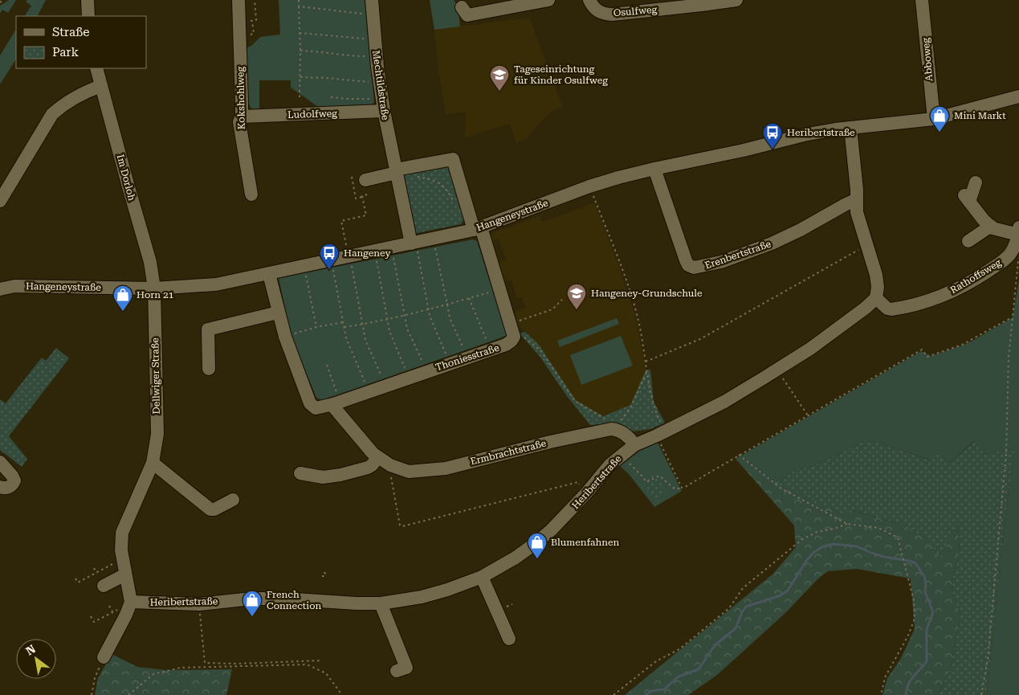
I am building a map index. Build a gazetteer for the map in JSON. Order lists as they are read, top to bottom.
{
  "streets": {
    "street": [
      "Osulfweg",
      "Abboweg",
      "Mechtildstraße",
      "Kokshohlweg",
      "Ludolfweg",
      "Im Dorloh",
      "Hangeneystraße",
      "Erenbertstraße",
      "Rathoffsweg",
      "Thoniesstraße",
      "Dellwiger Straße",
      "Ermbrachtstraße",
      "Heribertstraße"
    ]
  },
  "crossings": [
    ["Abboweg", "Hangeneystraße"],
    ["Mechtildstraße", "Ludolfweg"],
    ["Mechtildstraße", "Hangeneystraße"],
    ["Kokshohlweg", "Ludolfweg"],
    ["Im Dorloh", "Hangeneystraße"],
    ["Im Dorloh", "Dellwiger Straße"],
    ["Hangeneystraße", "Erenbertstraße"],
    ["Hangeneystraße", "Dellwiger Straße"],
    ["Rathoffsweg", "Heribertstraße"],
    ["Thoniesstraße", "Ermbrachtstraße"],
    ["Dellwiger Straße", "Heribertstraße"]
  ],
  "places": {
    "school or university": ["Tageseinrichtung für Kinder Osulfweg", "Hangeney-Grundschule"],
    "shop": [
      "Mini Markt",
      "Horn 21",
      "Blumenfahnen",
      "French Connection"
    ],
    "bus stop": ["Heribertstraße", "Hangeney"]
  },
  "legend": ["Straße", "Park"],
  "north": "top left"
}
